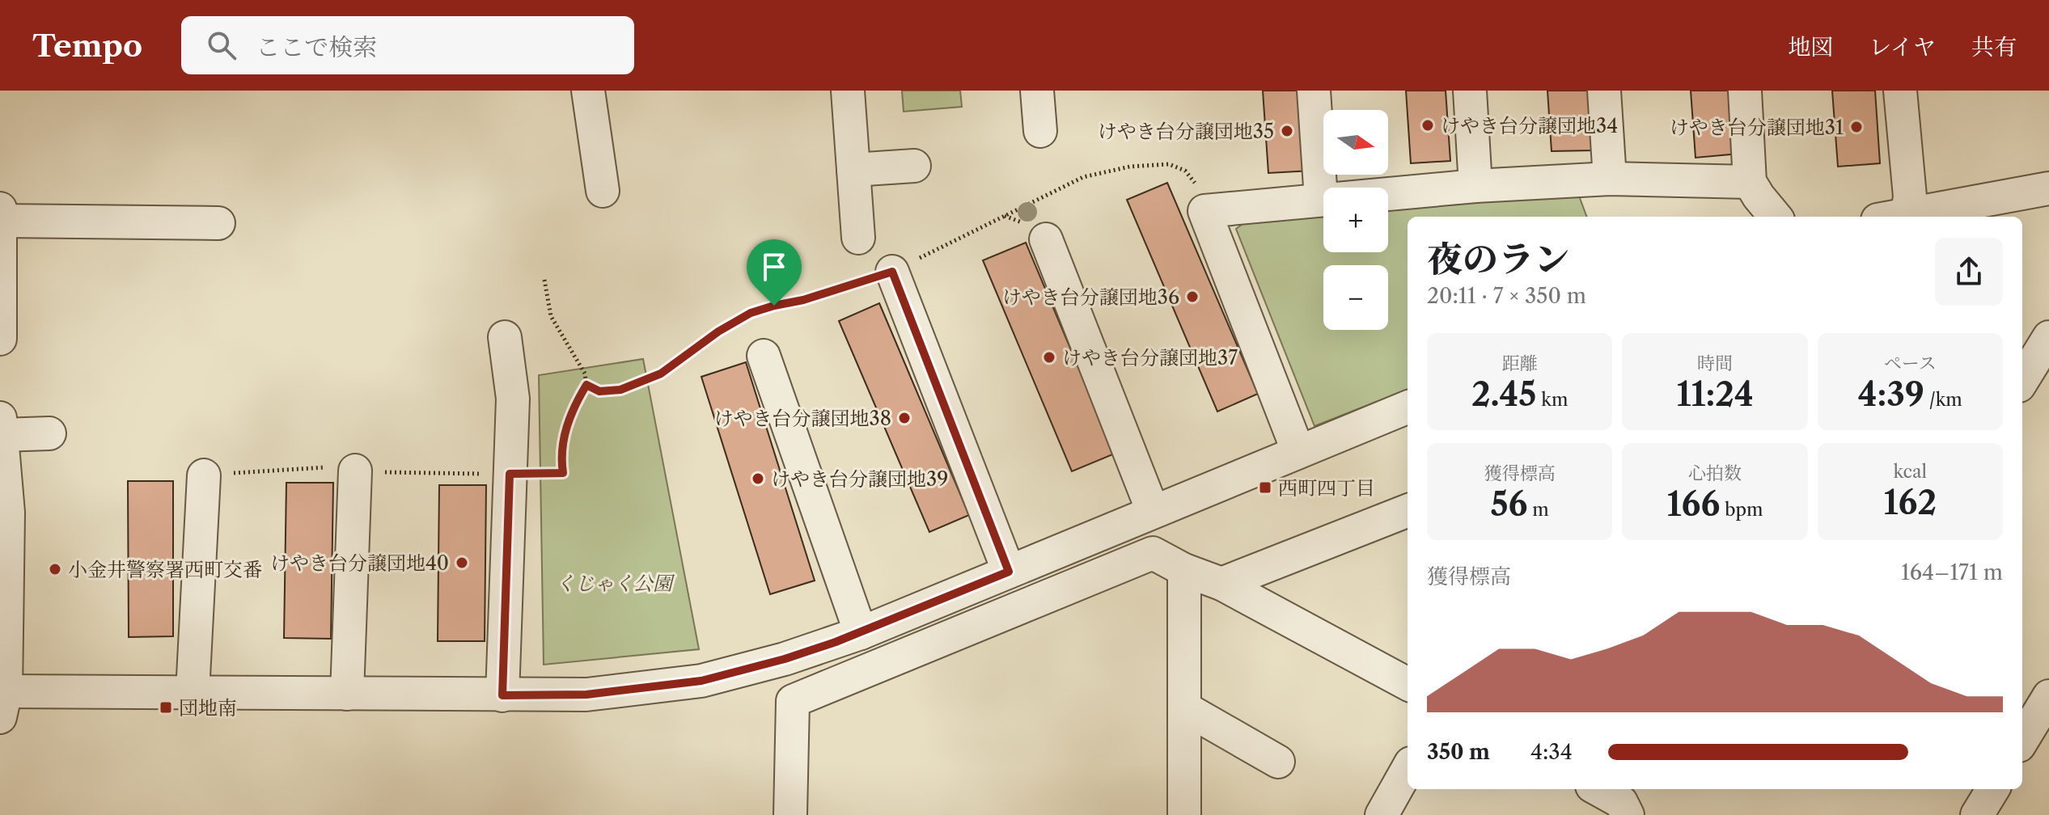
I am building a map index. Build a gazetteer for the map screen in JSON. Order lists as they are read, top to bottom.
{
  "parks": ["くじゃく公園"],
  "places": {
    "other": [
      "けやき台分譲団地34",
      "けやき台分譲団地31",
      "けやき台分譲団地35",
      "けやき台分譲団地36",
      "けやき台分譲団地37",
      "けやき台分譲団地38",
      "けやき台分譲団地39",
      "けやき台分譲団地40",
      "小金井警察署西町交番"
    ],
    "transit": ["西町四丁目", "団地南"]
  },
  "north": "right",
  "page": {
    "header": "Tempo",
    "search": "ここで検索",
    "nav": ["地図", "レイヤ", "共有"],
    "map_buttons": ["+", "−"],
    "heading": ["夜のラン", "20:11 · 7 × 350 m"],
    "stats": [
      ["距離", "2.45 km"],
      ["時間", "11:24"],
      ["ペース", "4:39 /km"],
      ["獲得標高", "56 m"],
      ["心拍数", "166 bpm"],
      ["kcal", "162"]
    ],
    "chart": ["獲得標高", "164–171 m"],
    "list": [
      {
        "name": "350 m",
        "note": "4:34"
      }
    ]
  }
}
